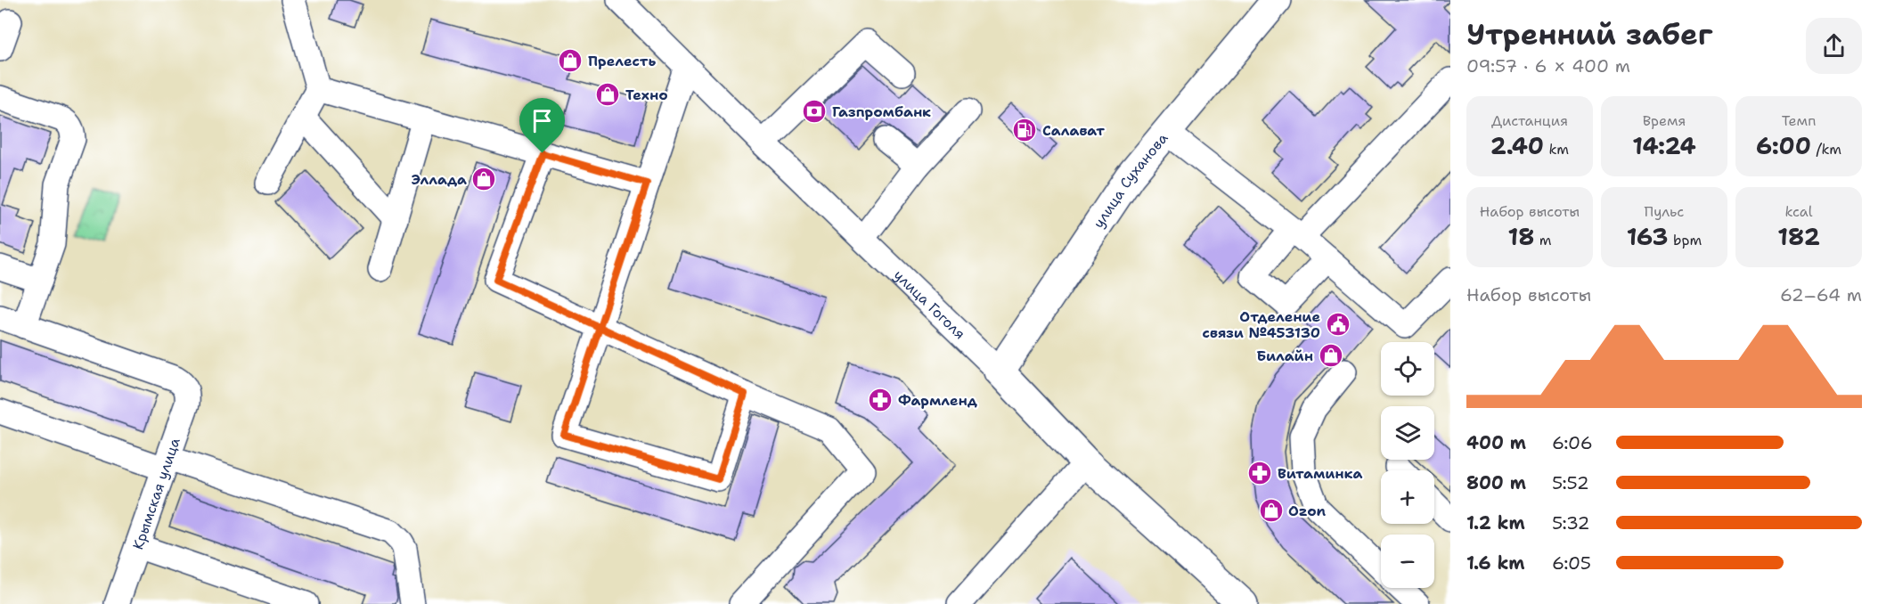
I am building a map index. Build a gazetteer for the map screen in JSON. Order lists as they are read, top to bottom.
{
  "streets": {
    "main road": ["улица Суханова", "улица Гоголя"],
    "street": ["Крымская улица"]
  },
  "crossings": [
    ["улица Суханова", "улица Гоголя"]
  ],
  "places": {
    "shop": [
      "Прелесть",
      "Техно",
      "Эллада",
      "Билайн",
      "Ozon"
    ],
    "bank": ["Газпромбанк"],
    "fuel station": ["Салават"],
    "public building": ["Отделение связи №453130"],
    "pharmacy": ["Фармленд", "Витаминка"]
  },
  "page": {
    "heading": ["Утренний забег", "09:57 · 6 × 400 m"],
    "stats": [
      ["Дистанция", "2.40 km"],
      ["Время", "14:24"],
      ["Темп", "6:00 /km"],
      ["Набор высоты", "18 m"],
      ["Пульс", "163 bpm"],
      ["kcal", "182"]
    ],
    "chart": ["Набор высоты", "62–64 m"],
    "map_buttons": ["+", "−"],
    "list": [
      {
        "name": "400 m",
        "note": "6:06"
      },
      {
        "name": "800 m",
        "note": "5:52"
      },
      {
        "name": "1.2 km",
        "note": "5:32"
      },
      {
        "name": "1.6 km",
        "note": "6:05"
      }
    ]
  }
}
